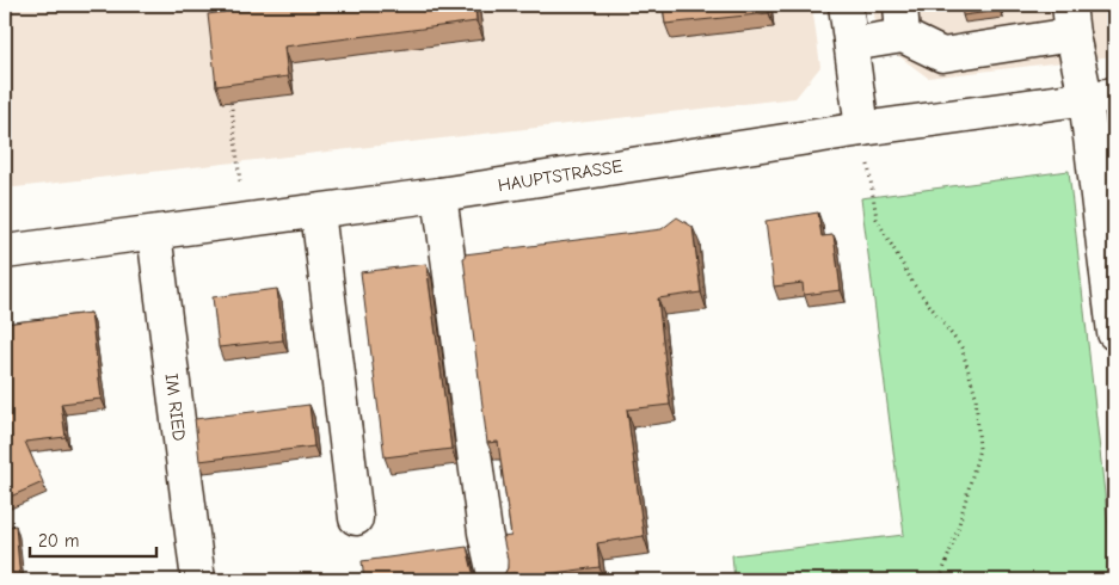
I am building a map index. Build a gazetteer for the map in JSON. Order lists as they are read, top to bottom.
{
  "streets": {
    "street": ["HAUPTSTRASSE", "IM RIED"]
  },
  "crossings": [
    ["HAUPTSTRASSE", "IM RIED"]
  ],
  "scale_bar": "20 m"
}
